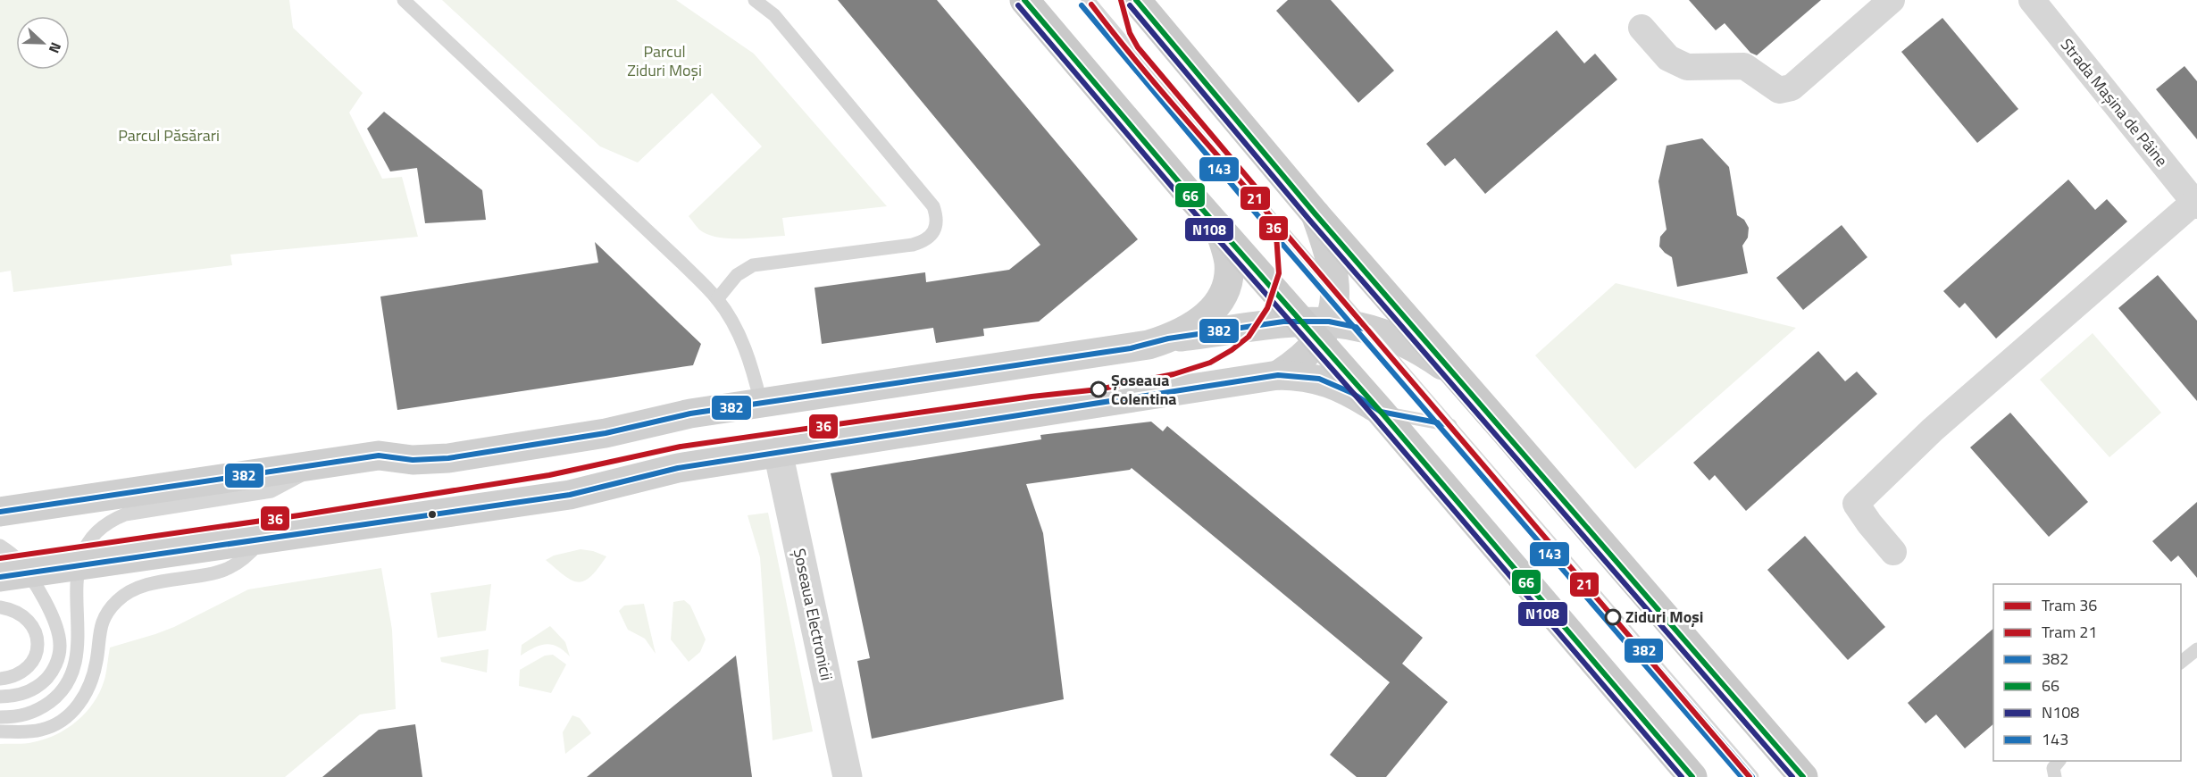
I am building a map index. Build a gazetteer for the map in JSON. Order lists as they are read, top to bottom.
{
  "streets": {
    "street": ["Strada Mașina de Pâine", "Șoseaua Electronicii"]
  },
  "parks": ["Parcul Ziduri Moși", "Parcul Păsărari"],
  "places": ["Șoseaua Colentina", "Ziduri Moși"],
  "lines": [
    "tram line 36",
    "transit line 66",
    "tram line 21",
    "transit line N108",
    "transit line 143",
    "transit line 382"
  ],
  "legend": [
    "Tram 36",
    "Tram 21",
    "382",
    "66",
    "N108",
    "143"
  ],
  "north": "right"
}
